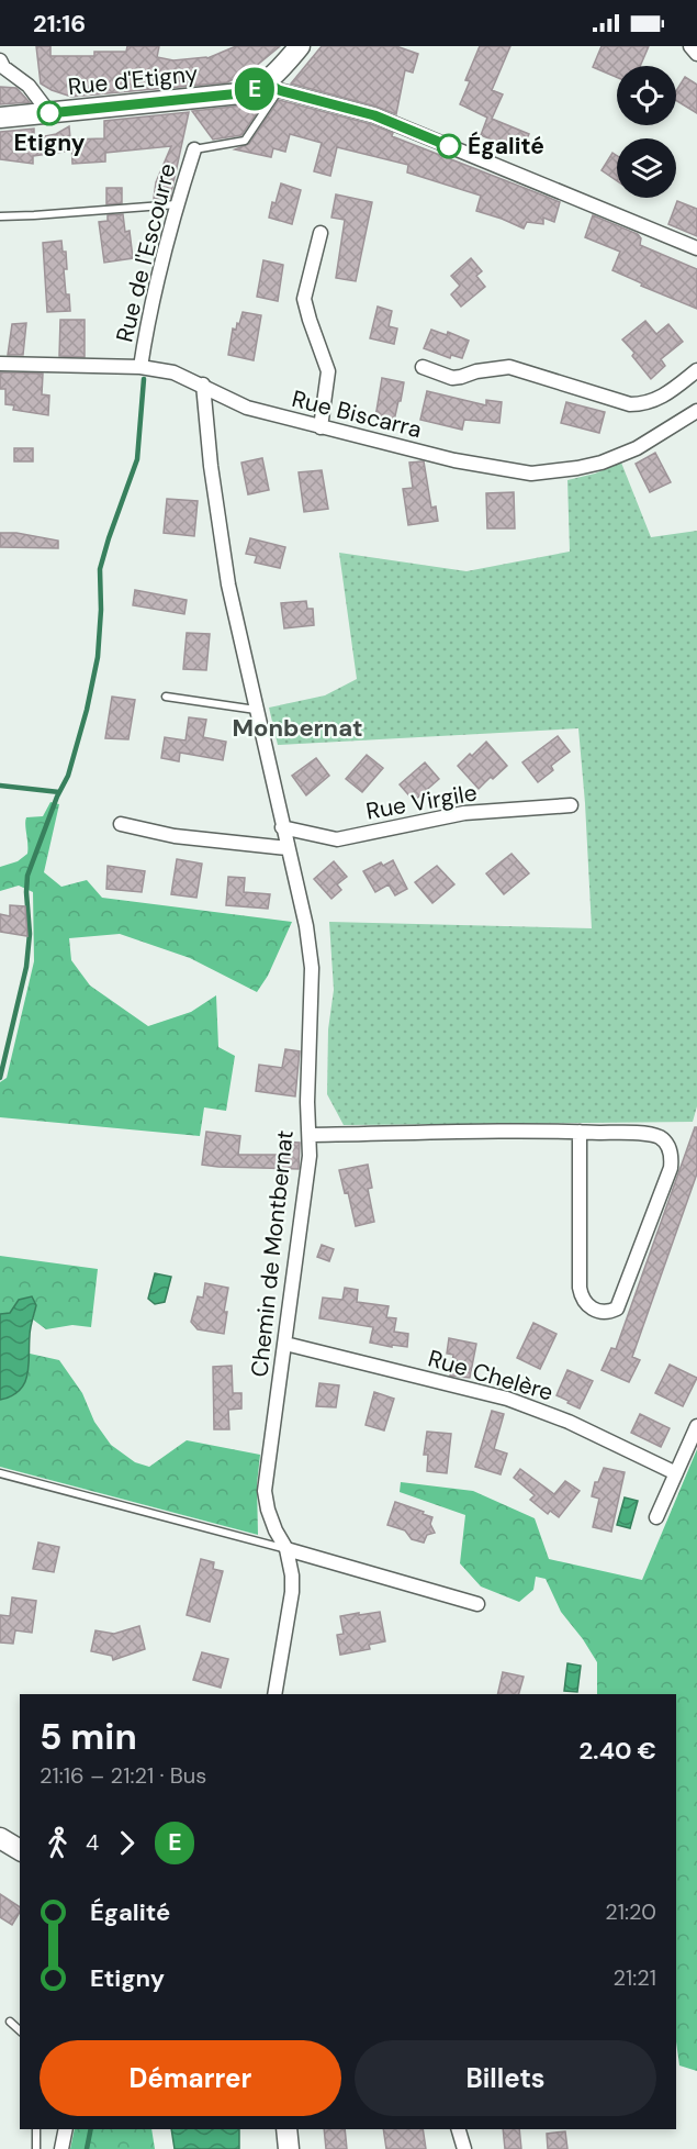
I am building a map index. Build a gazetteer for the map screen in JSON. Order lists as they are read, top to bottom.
{
  "streets": {
    "main road": ["Rue d'Etigny"],
    "street": [
      "Rue de l'Escourre",
      "Rue Biscarra",
      "Rue Virgile",
      "Chemin de Montbernat",
      "Rue Chelère"
    ]
  },
  "crossings": [
    ["Rue de l'Escourre", "Rue Biscarra"],
    ["Rue Biscarra", "Chemin de Montbernat"],
    ["Rue Virgile", "Chemin de Montbernat"],
    ["Chemin de Montbernat", "Rue Chelère"]
  ],
  "districts": ["Monbernat"],
  "places": ["Etigny", "Égalité"],
  "lines": ["bus line E"],
  "page": {
    "status": "21:16",
    "on_map": "E",
    "heading": ["5 min", "21:16 – 21:21 · Bus", "2.40 €"],
    "legs": ["4", "E"],
    "list": [
      {
        "name": "Égalité",
        "value": "21:20"
      },
      {
        "name": "Etigny",
        "value": "21:21"
      }
    ],
    "buttons": ["Démarrer", "Billets"]
  }
}
